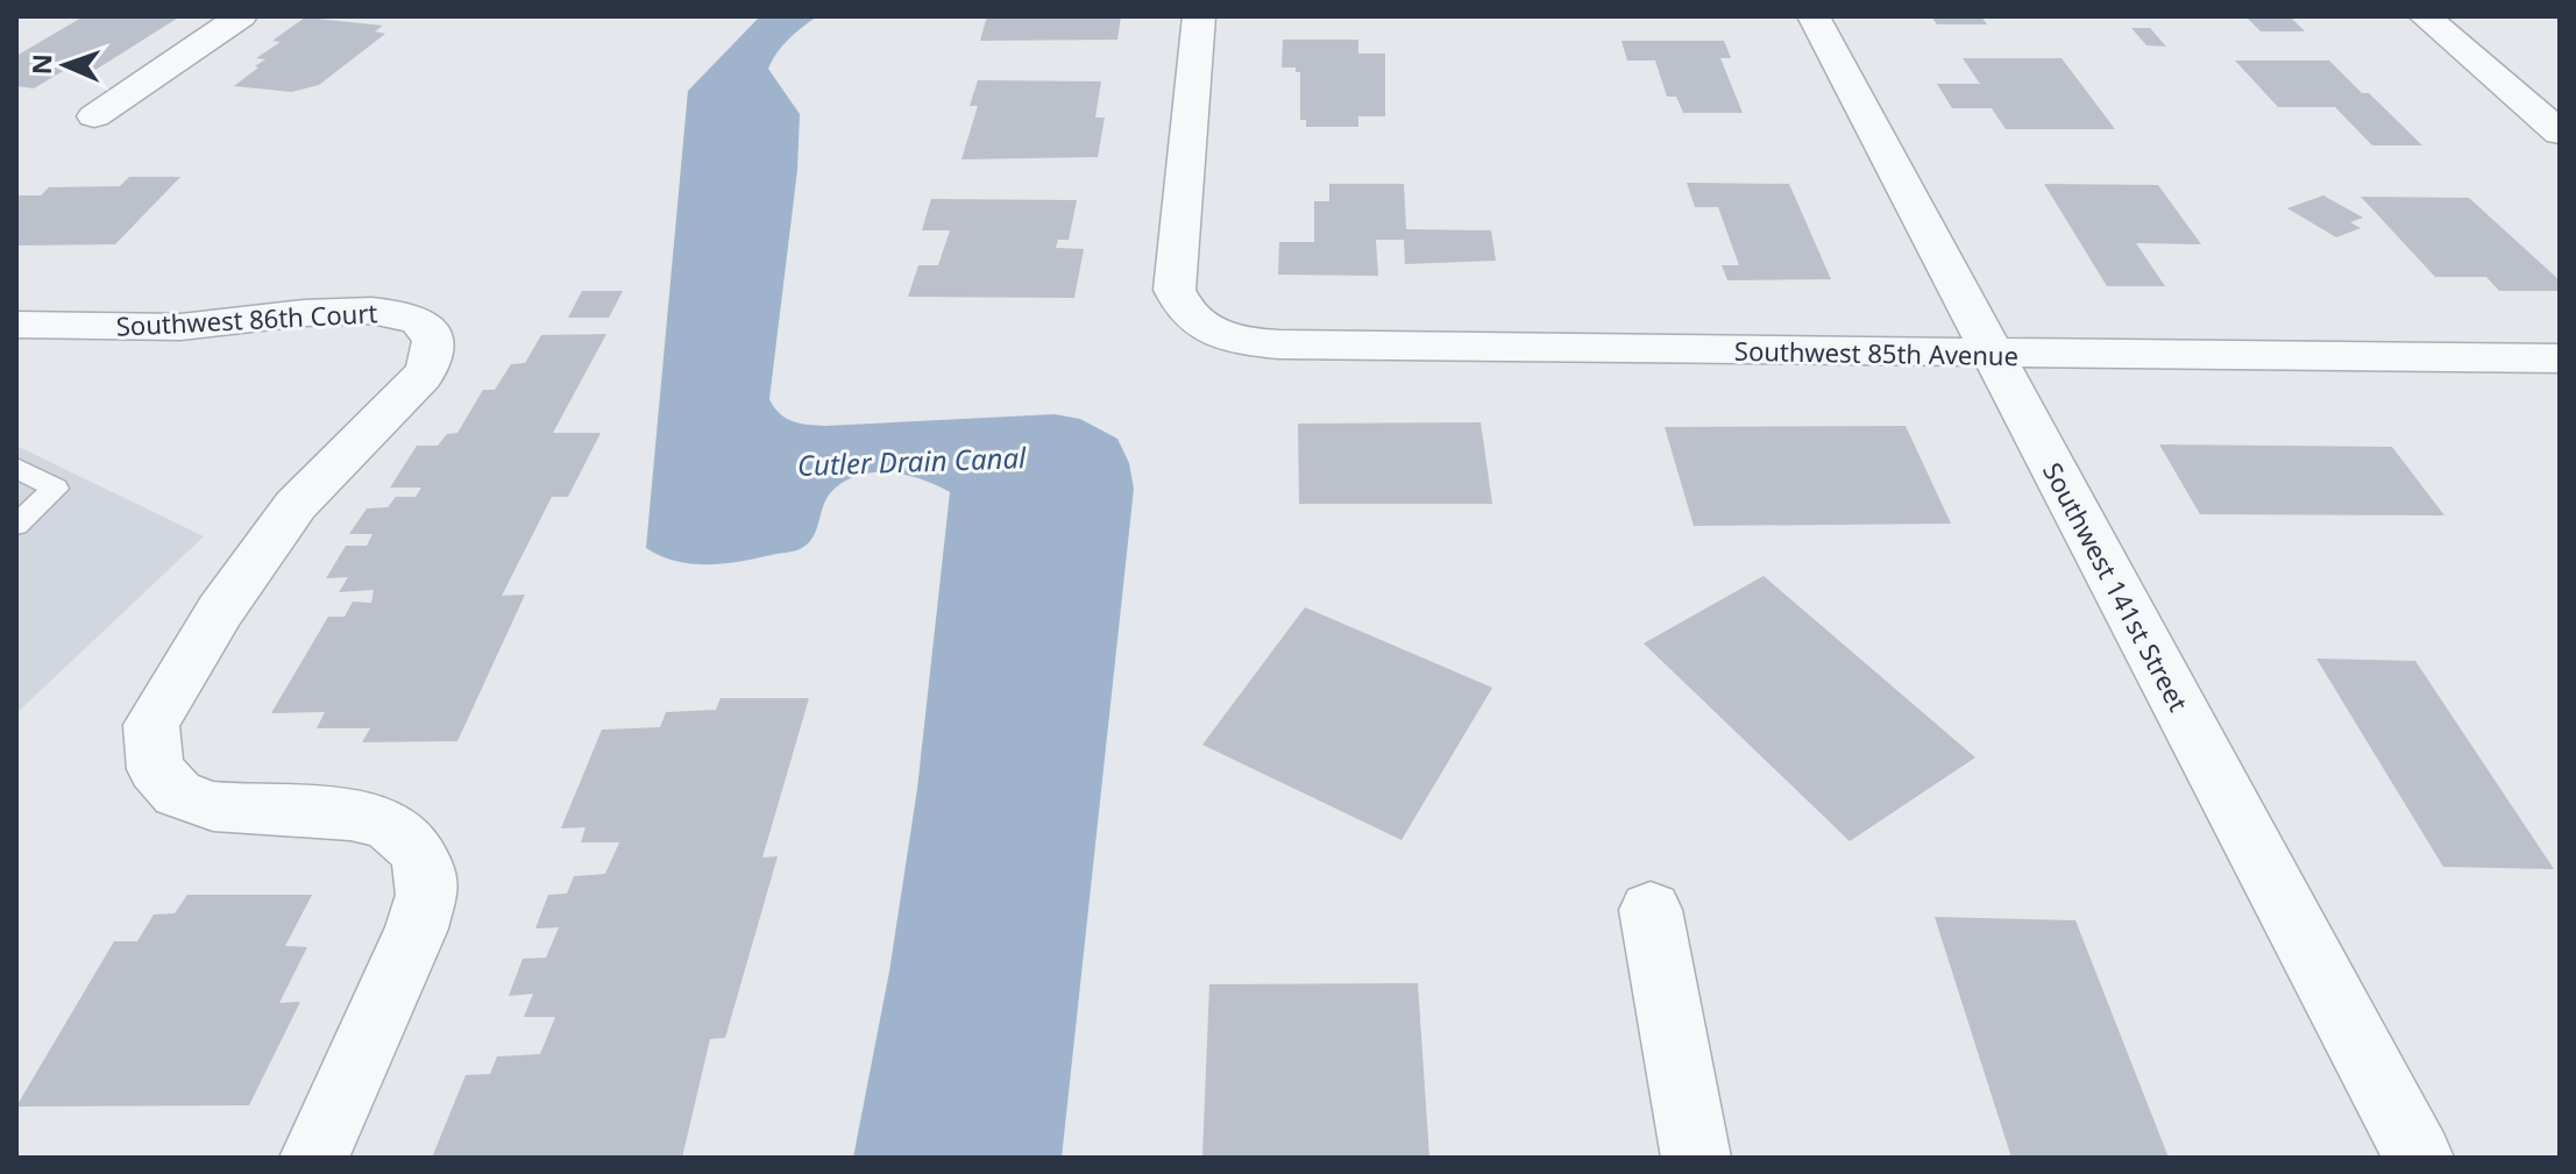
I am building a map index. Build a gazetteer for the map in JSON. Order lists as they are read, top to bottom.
{
  "streets": {
    "street": ["Southwest 86th Court", "Southwest 85th Avenue", "Southwest 141st Street"]
  },
  "crossings": [
    ["Southwest 85th Avenue", "Southwest 141st Street"]
  ],
  "water": ["Cutler Drain Canal"],
  "north": "left"
}
